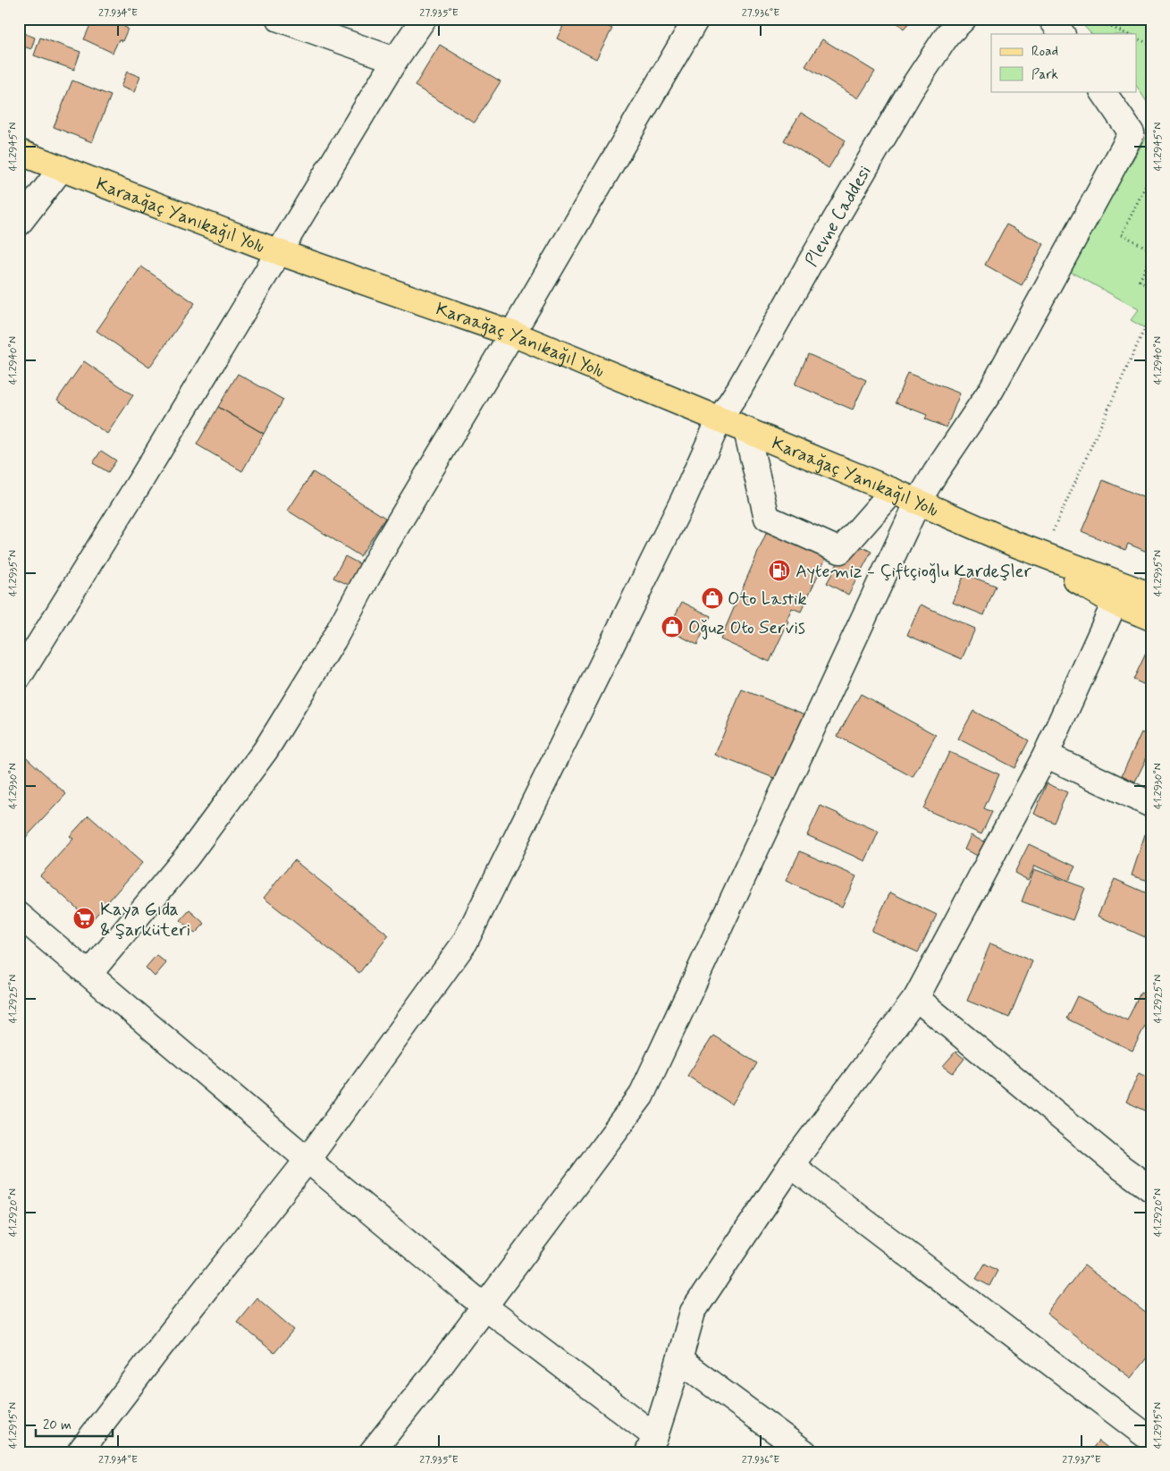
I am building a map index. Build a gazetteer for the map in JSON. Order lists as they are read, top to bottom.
{
  "streets": {
    "main road": ["Karaağaç Yanıkağıl Yolu"],
    "street": ["Plevne Caddesi"]
  },
  "crossings": [
    ["Karaağaç Yanıkağıl Yolu", "Plevne Caddesi"]
  ],
  "places": {
    "fuel station": ["Aytemiz - Çiftçioğlu Kardeşler"],
    "shop": ["Oto Lastik", "Oğuz Oto Servis"],
    "supermarket": ["Kaya Gıda & Şarküteri"]
  },
  "legend": ["Road", "Park"],
  "scale_bar": "20 m",
  "coordinates": [
    "27.934°E",
    "27.935°E",
    "27.936°E",
    "41.2945°N",
    "41.2940°N",
    "41.2935°N",
    "41.2930°N",
    "41.2925°N",
    "41.2920°N",
    "41.2915°N",
    "27.937°E"
  ]
}
